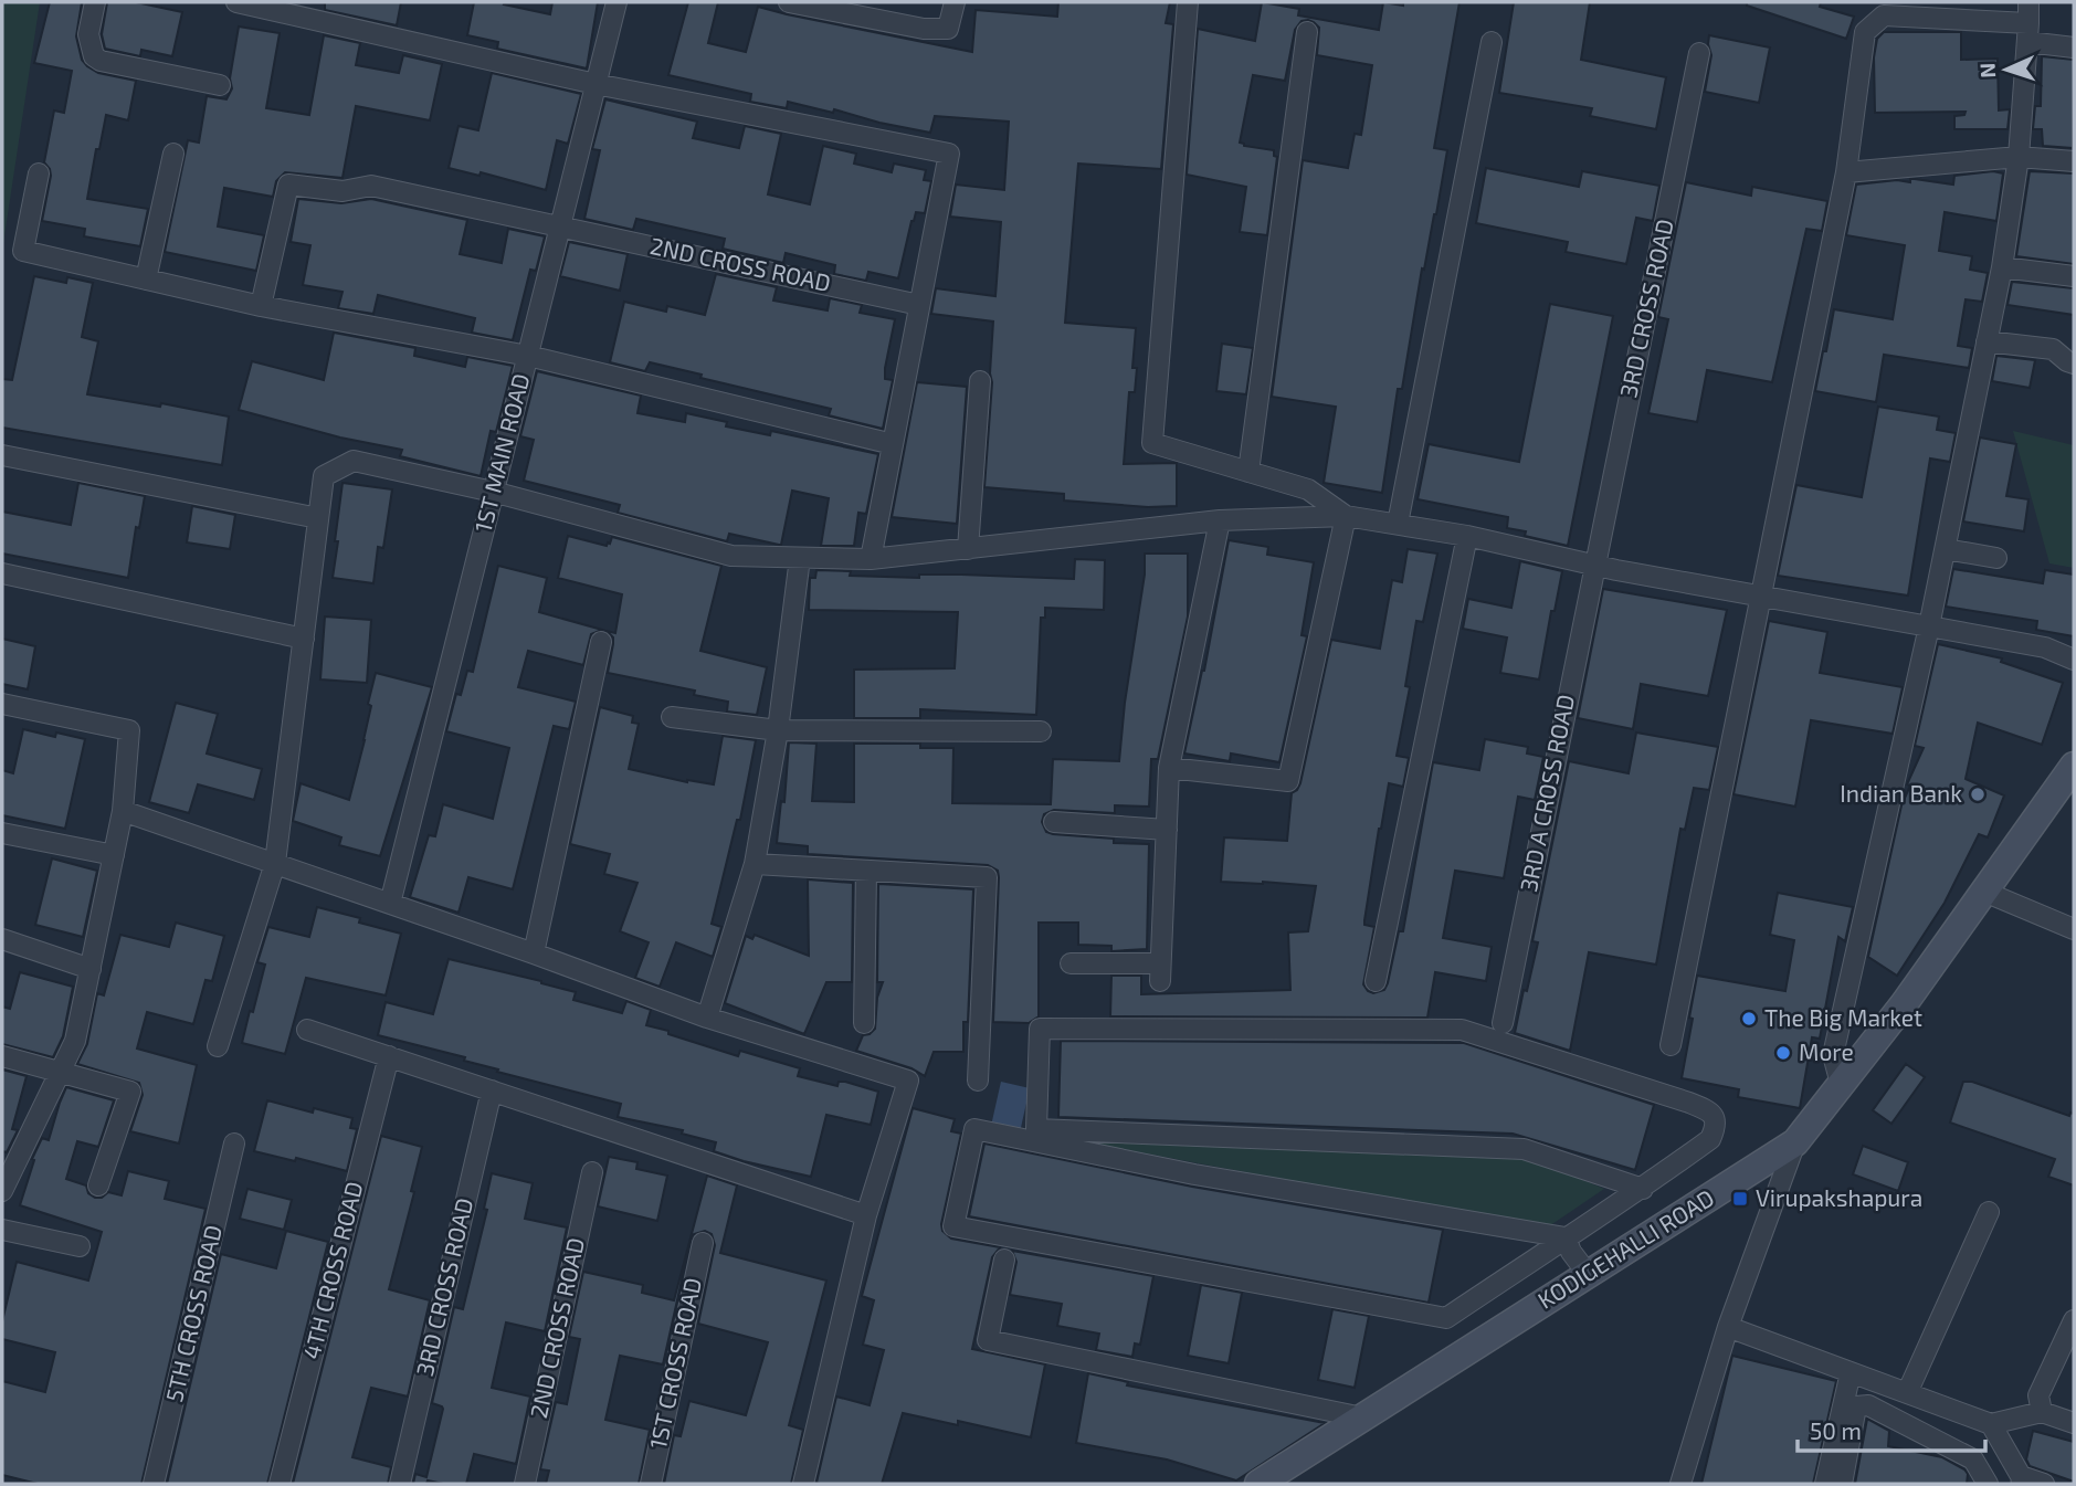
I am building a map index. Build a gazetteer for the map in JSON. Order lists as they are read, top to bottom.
{
  "streets": {
    "main road": ["KODIGEHALLI ROAD"],
    "street": [
      "2ND CROSS ROAD",
      "3RD CROSS ROAD",
      "1ST MAIN ROAD",
      "3RD A CROSS ROAD",
      "4TH CROSS ROAD",
      "5TH CROSS ROAD",
      "1ST CROSS ROAD"
    ]
  },
  "crossings": [
    ["2ND CROSS ROAD", "1ST MAIN ROAD"],
    ["3RD CROSS ROAD", "3RD A CROSS ROAD"]
  ],
  "places": {
    "other": ["Indian Bank", "The Big Market", "More"],
    "transit": ["Virupakshapura"]
  },
  "scale_bar": "50 m",
  "north": "left"
}
